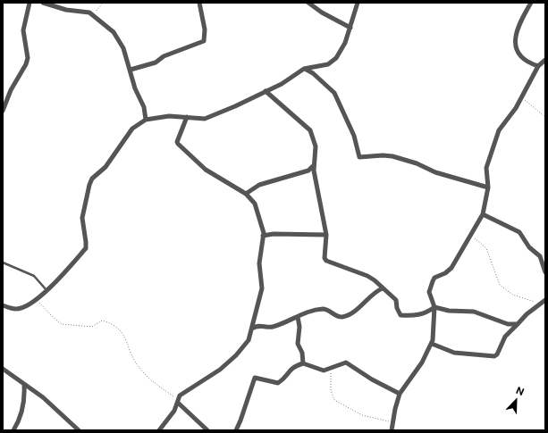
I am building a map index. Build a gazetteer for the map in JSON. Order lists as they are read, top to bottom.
{
  "north": "top right"
}
